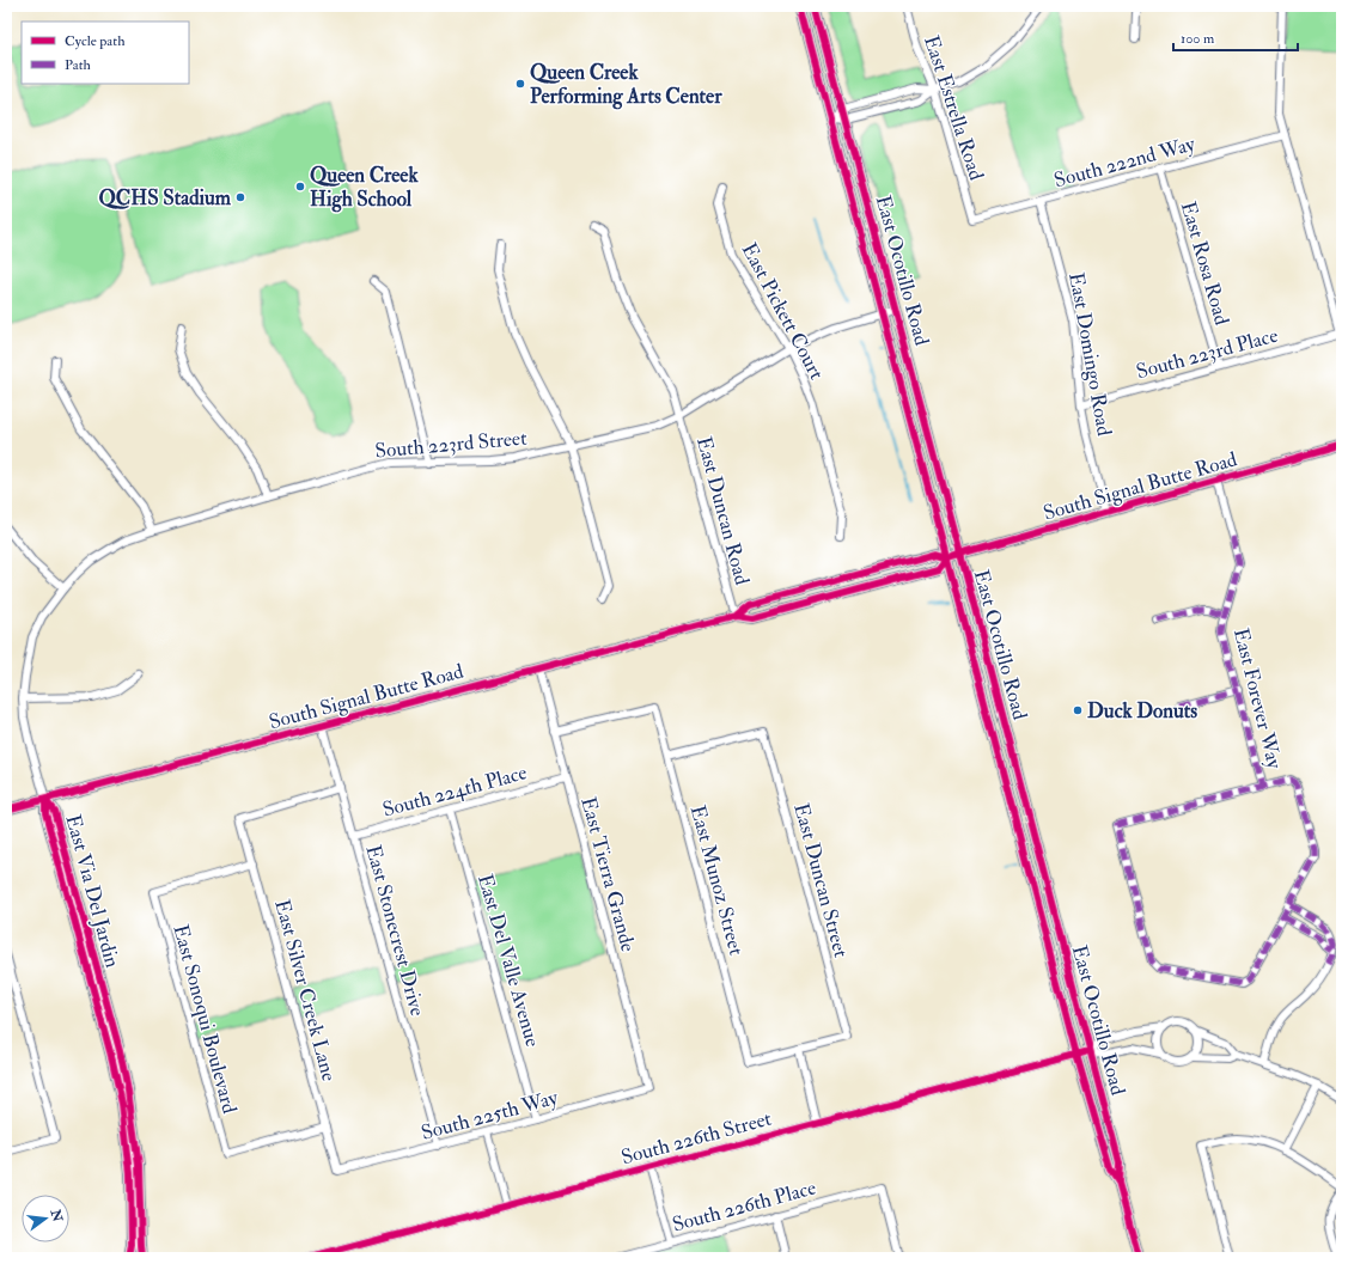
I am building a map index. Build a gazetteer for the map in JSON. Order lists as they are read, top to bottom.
{
  "streets": {
    "street": [
      "East Estrella Road",
      "South 222nd Way",
      "East Rosa Road",
      "East Ocotillo Road",
      "East Pickett Court",
      "South 223rd Place",
      "East Domingo Road",
      "South 223rd Street",
      "South Signal Butte Road",
      "East Duncan Road",
      "East Forever Way",
      "South 224th Place",
      "East Tierra Grande",
      "East Munoz Street",
      "East Duncan Street",
      "East Via Del Jardin",
      "East Stonecrest Drive",
      "East Del Valle Avenue",
      "East Silver Creek Lane",
      "East Sonoqui Boulevard",
      "South 225th Way",
      "South 226th Street",
      "South 226th Place"
    ]
  },
  "crossings": [
    ["East Estrella Road", "South 222nd Way"],
    ["South 222nd Way", "East Rosa Road"],
    ["South 222nd Way", "East Domingo Road"],
    ["East Rosa Road", "South 223rd Place"],
    ["East Ocotillo Road", "South 223rd Street"],
    ["East Ocotillo Road", "South Signal Butte Road"],
    ["East Ocotillo Road", "South 226th Street"],
    ["East Pickett Court", "South 223rd Street"],
    ["South 223rd Place", "East Domingo Road"],
    ["East Domingo Road", "South Signal Butte Road"],
    ["South 223rd Street", "East Duncan Road"],
    ["South 223rd Street", "East Via Del Jardin"],
    ["South Signal Butte Road", "East Duncan Road"],
    ["South Signal Butte Road", "East Forever Way"],
    ["South Signal Butte Road", "East Tierra Grande"],
    ["South Signal Butte Road", "East Via Del Jardin"],
    ["South Signal Butte Road", "East Stonecrest Drive"],
    ["South 224th Place", "East Tierra Grande"],
    ["South 224th Place", "East Stonecrest Drive"],
    ["South 224th Place", "East Del Valle Avenue"],
    ["East Tierra Grande", "East Munoz Street"],
    ["East Tierra Grande", "South 225th Way"],
    ["East Munoz Street", "East Duncan Street"],
    ["East Stonecrest Drive", "East Silver Creek Lane"],
    ["East Stonecrest Drive", "South 225th Way"],
    ["East Del Valle Avenue", "South 225th Way"],
    ["East Silver Creek Lane", "East Sonoqui Boulevard"],
    ["East Silver Creek Lane", "South 225th Way"]
  ],
  "places": [
    "Queen Creek Performing Arts Center",
    "Queen Creek High School",
    "QCHS Stadium",
    "Duck Donuts"
  ],
  "legend": ["Cycle path", "Path"],
  "scale_bar": "100 m",
  "north": "right"
}
